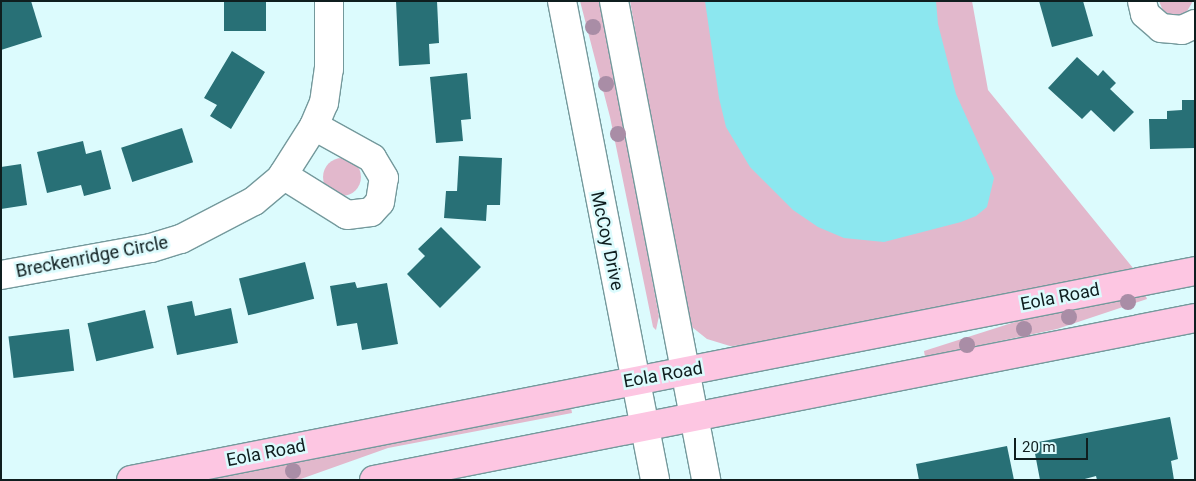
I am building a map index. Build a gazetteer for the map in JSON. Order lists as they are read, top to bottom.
{
  "streets": {
    "main road": ["Eola Road"],
    "street": ["McCoy Drive", "Breckenridge Circle"]
  },
  "crossings": [
    ["McCoy Drive", "Eola Road"]
  ],
  "scale_bar": "20 m"
}
